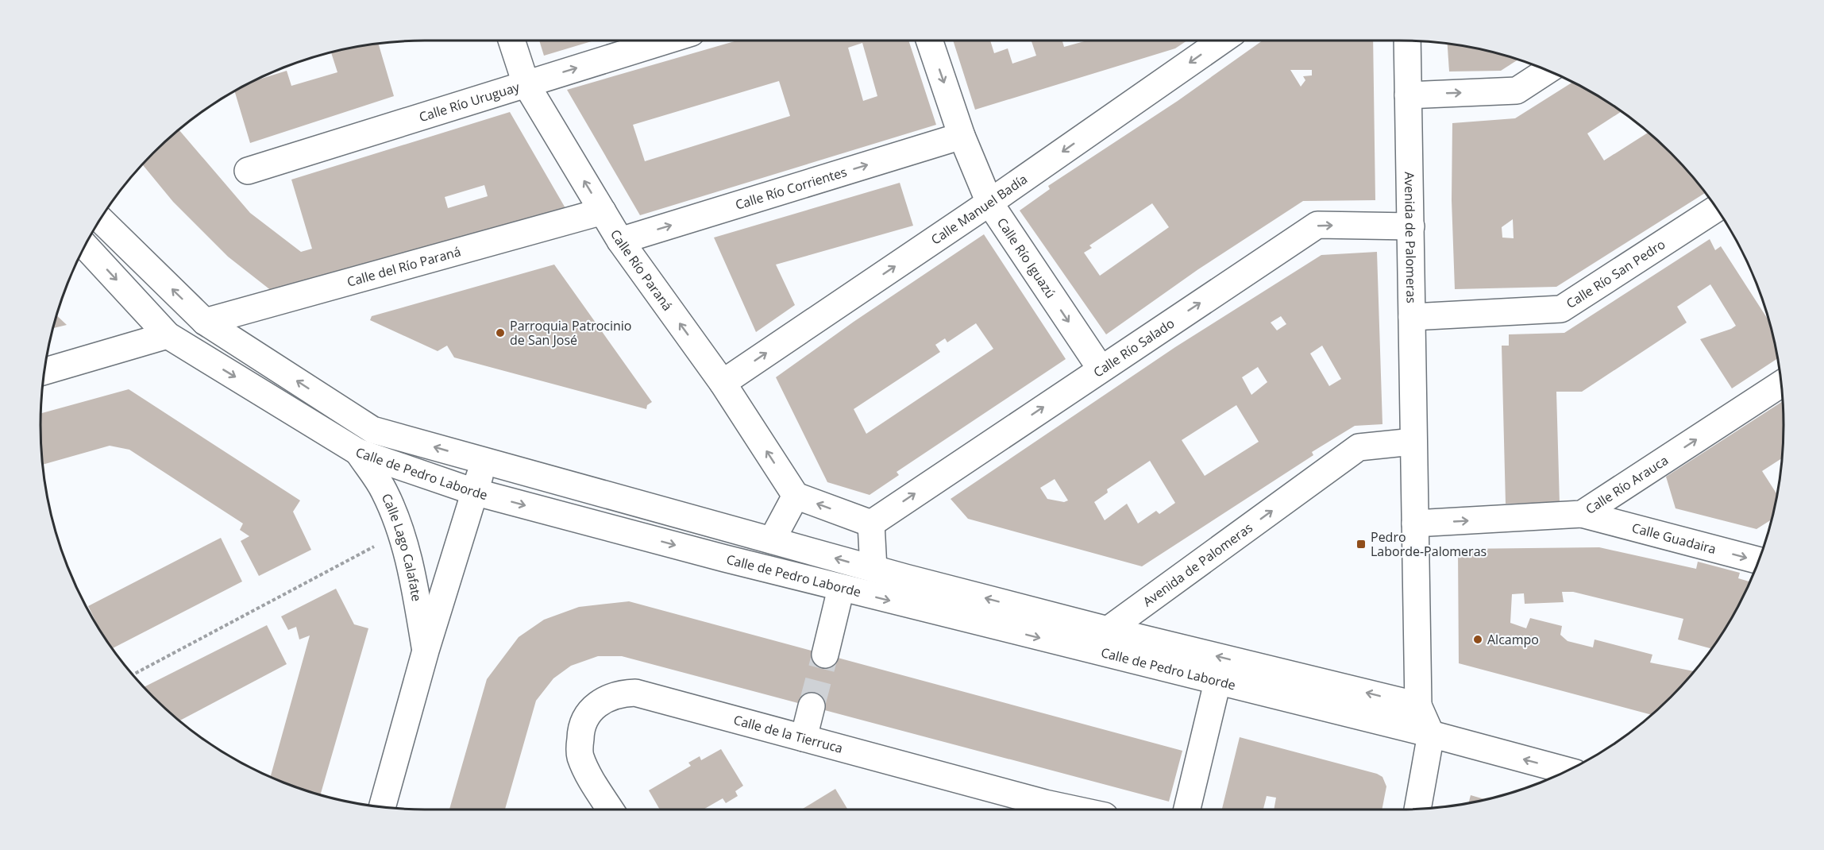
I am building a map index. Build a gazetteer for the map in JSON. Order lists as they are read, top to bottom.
{
  "streets": {
    "street": [
      "Calle Río Uruguay",
      "Calle Río Corrientes",
      "Calle Manuel Badía",
      "Avenida de Palomeras",
      "Calle Río Iguazú",
      "Calle del Río Paraná",
      "Calle Río Paraná",
      "Calle Río San Pedro",
      "Calle Río Salado",
      "Calle de Pedro Laborde",
      "Calle Río Arauca",
      "Calle Guadaira",
      "Calle Lago Calafate",
      "Calle de la Tierruca"
    ]
  },
  "crossings": [
    ["Calle Río Uruguay", "Calle Río Paraná"],
    ["Calle Río Corrientes", "Calle Río Iguazú"],
    ["Calle Río Corrientes", "Calle Río Paraná"],
    ["Calle Manuel Badía", "Calle Río Iguazú"],
    ["Calle Manuel Badía", "Calle Río Paraná"],
    ["Avenida de Palomeras", "Calle Río San Pedro"],
    ["Avenida de Palomeras", "Calle Río Salado"],
    ["Avenida de Palomeras", "Calle de Pedro Laborde"],
    ["Avenida de Palomeras", "Calle Río Arauca"],
    ["Calle Río Iguazú", "Calle Río Salado"],
    ["Calle del Río Paraná", "Calle Río Paraná"],
    ["Calle del Río Paraná", "Calle de Pedro Laborde"],
    ["Calle de Pedro Laborde", "Calle Lago Calafate"],
    ["Calle Río Arauca", "Calle Guadaira"]
  ],
  "one_way": [
    "Calle Río Corrientes",
    "Calle Río Iguazú",
    "Calle Río Paraná",
    "Calle Río Salado",
    "Calle Río Arauca",
    "Calle Guadaira"
  ],
  "places": {
    "other": ["Parroquia Patrocinio de San José", "Alcampo"],
    "transit": ["Pedro Laborde-Palomeras"]
  }
}
